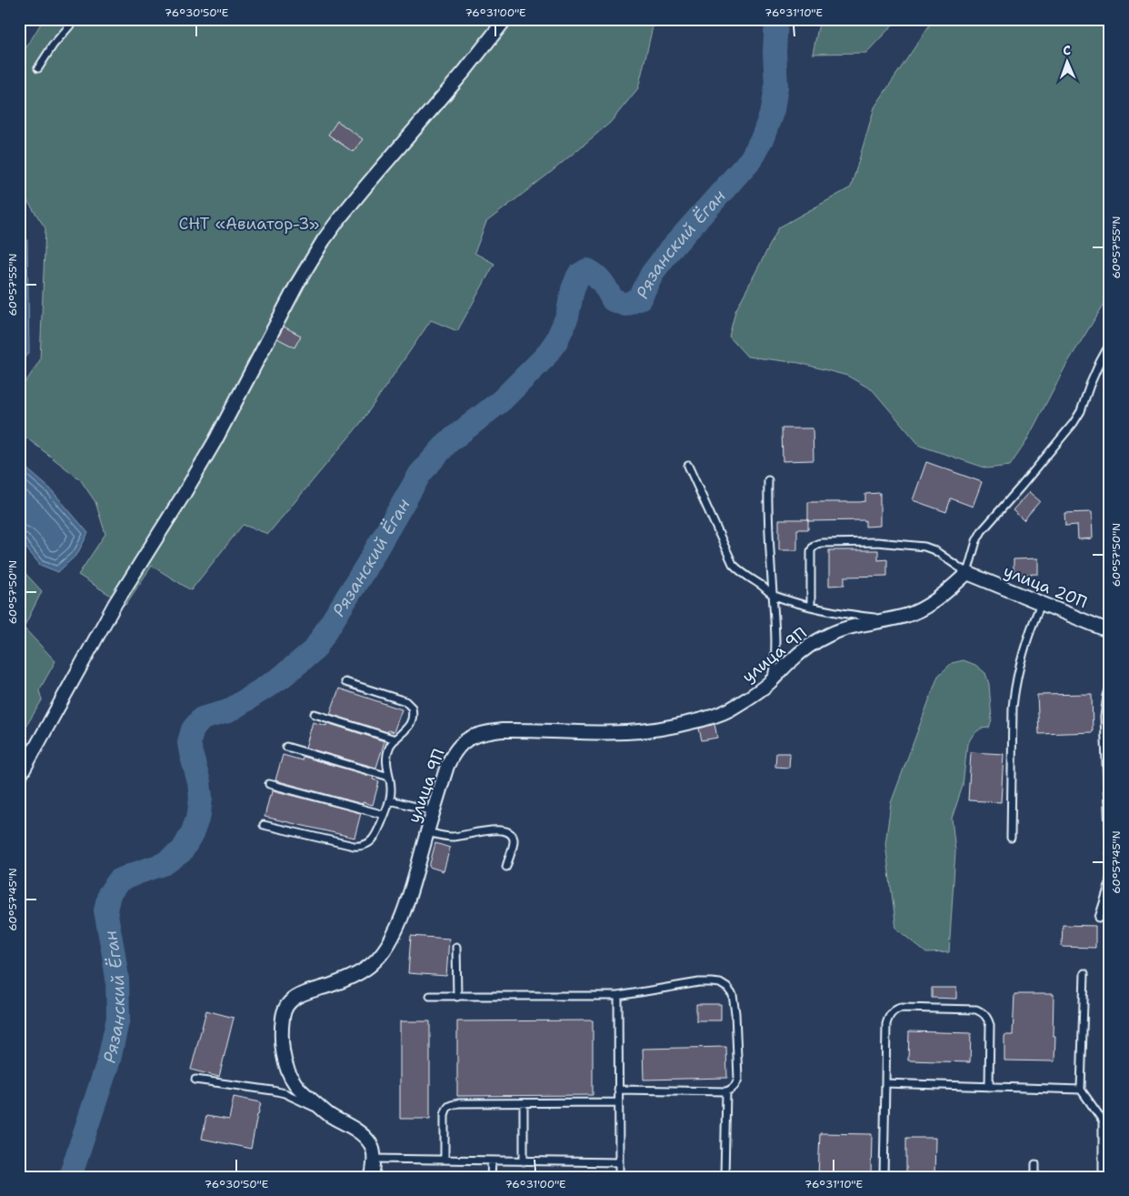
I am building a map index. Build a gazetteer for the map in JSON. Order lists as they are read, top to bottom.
{
  "streets": {
    "street": ["улица 20П", "улица 9П"]
  },
  "crossings": [
    ["улица 20П", "улица 9П"]
  ],
  "water": ["Рязанский Ёган"],
  "parks": ["СНТ «Авиатор-3»"],
  "north": "top",
  "coordinates": [
    "76°30'50\"E",
    "76°31'00\"E",
    "76°31'10\"E",
    "60°57'55\"N",
    "60°57'50\"N",
    "60°57'45\"N"
  ]
}
